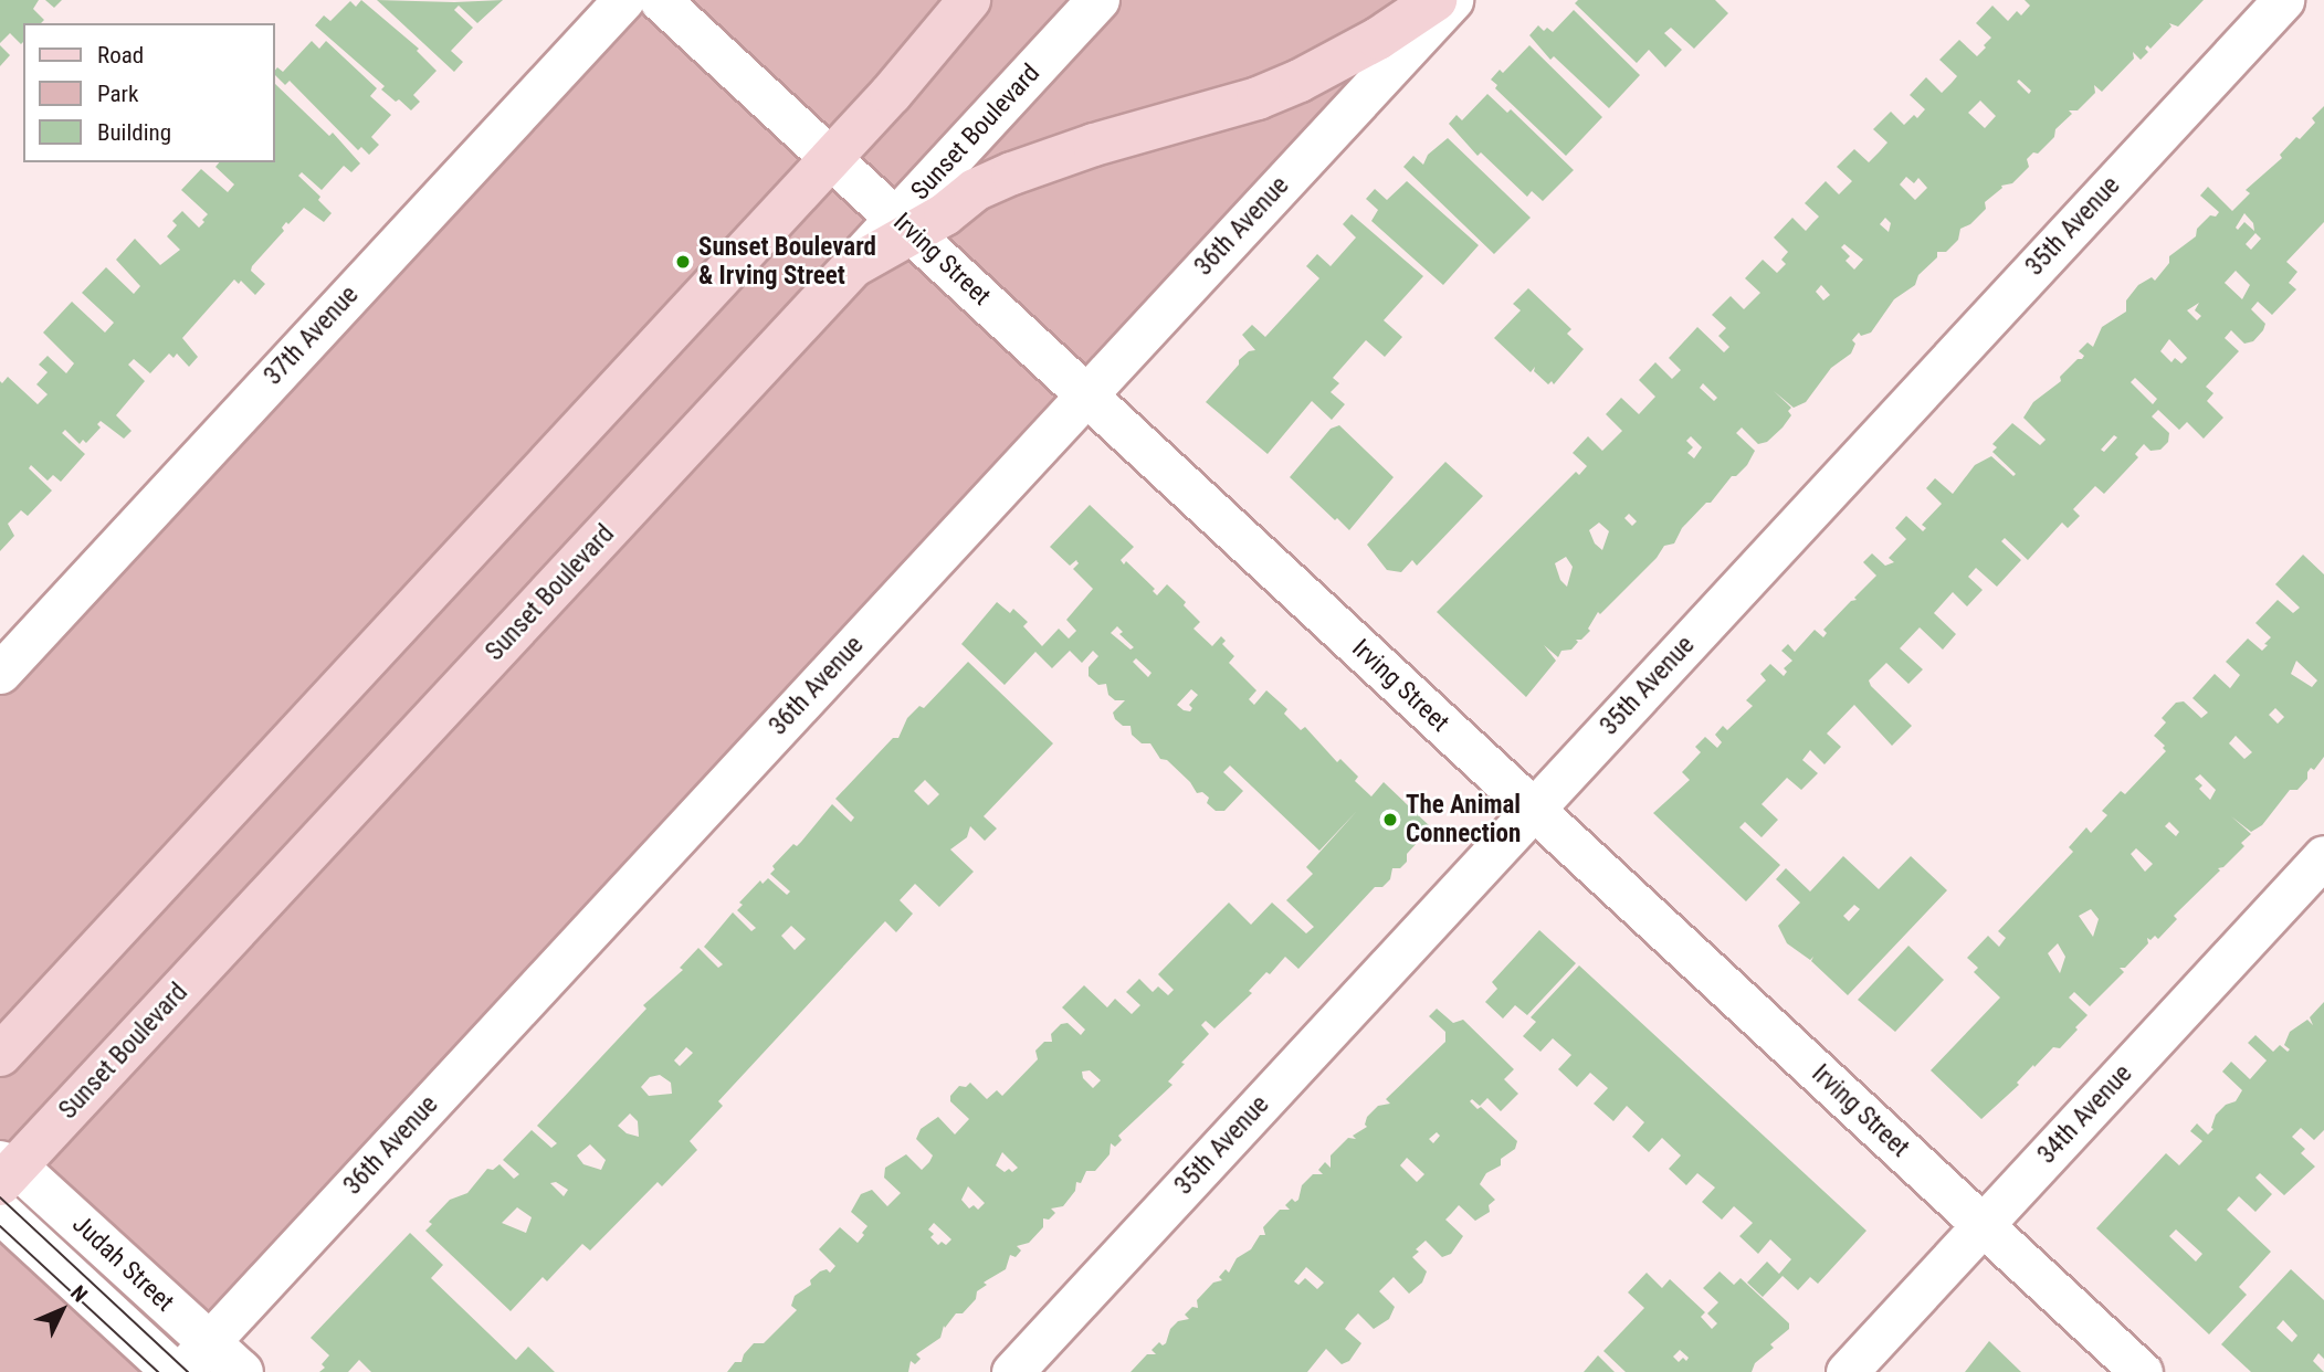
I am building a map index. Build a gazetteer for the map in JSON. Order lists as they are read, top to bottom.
{
  "streets": {
    "main road": ["Sunset Boulevard"],
    "street": [
      "36th Avenue",
      "35th Avenue",
      "Irving Street",
      "37th Avenue",
      "34th Avenue",
      "Judah Street"
    ]
  },
  "crossings": [
    ["Sunset Boulevard", "Irving Street"],
    ["Sunset Boulevard", "Judah Street"],
    ["36th Avenue", "Irving Street"],
    ["36th Avenue", "Judah Street"],
    ["35th Avenue", "Irving Street"],
    ["Irving Street", "34th Avenue"]
  ],
  "places": ["Sunset Boulevard & Irving Street", "The Animal Connection"],
  "legend": ["Road", "Park", "Building"],
  "north": "top right"
}
